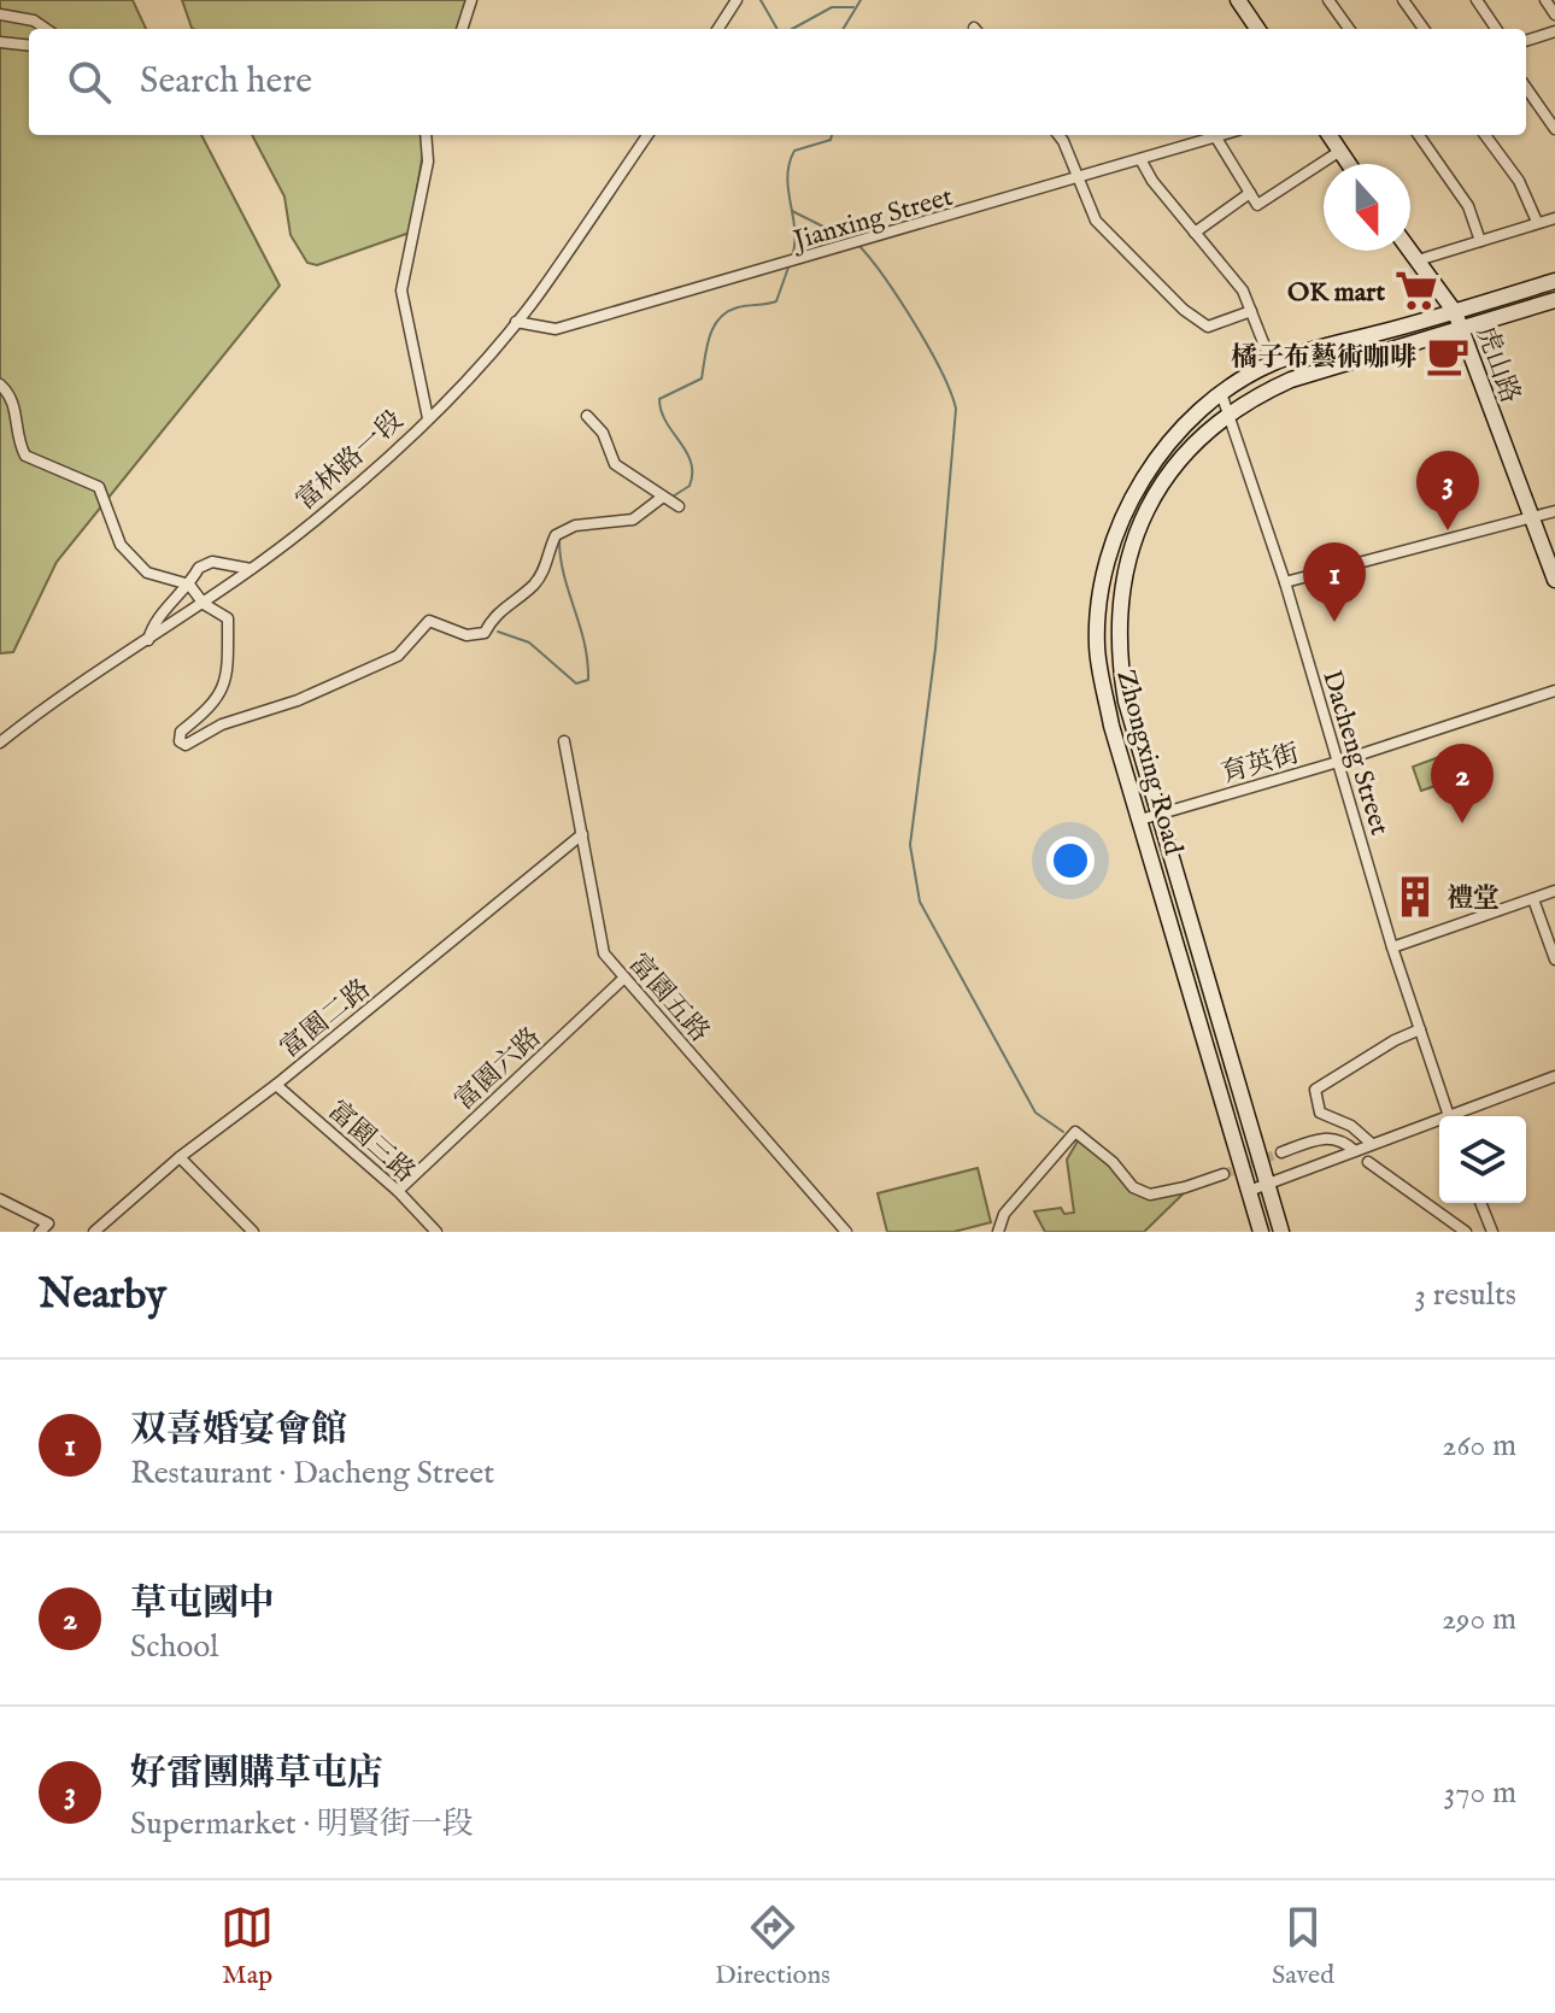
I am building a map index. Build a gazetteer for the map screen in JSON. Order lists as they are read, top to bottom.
{
  "streets": {
    "street": [
      "Jianxing Street",
      "虎山路",
      "富林路一段",
      "Dacheng Street",
      "Zhongxing Road",
      "育英街",
      "富園五路",
      "富園二路",
      "富園六路",
      "富園三路"
    ]
  },
  "crossings": [
    ["Jianxing Street", "富林路一段"],
    ["虎山路", "Zhongxing Road"],
    ["Dacheng Street", "Zhongxing Road"],
    ["Dacheng Street", "育英街"],
    ["Zhongxing Road", "育英街"],
    ["富園五路", "富園二路"],
    ["富園五路", "富園六路"],
    ["富園二路", "富園三路"],
    ["富園六路", "富園三路"]
  ],
  "places": {
    "supermarket": ["OK mart"],
    "cafe": ["橘子布藝術咖啡"],
    "building": ["禮堂"]
  },
  "north": "bottom",
  "page": {
    "search": "Search here",
    "pins": ["3", "1", "2"],
    "heading": ["Nearby", "3 results"],
    "list": [
      {
        "mark": "1",
        "name": "双喜婚宴會館",
        "note": "Restaurant · Dacheng Street",
        "value": "260 m"
      },
      {
        "mark": "2",
        "name": "草屯國中",
        "note": "School",
        "value": "290 m"
      },
      {
        "mark": "3",
        "name": "好雷團購草屯店",
        "note": "Supermarket · 明賢街一段",
        "value": "370 m"
      }
    ],
    "nav": ["Map", "Directions", "Saved"]
  }
}
